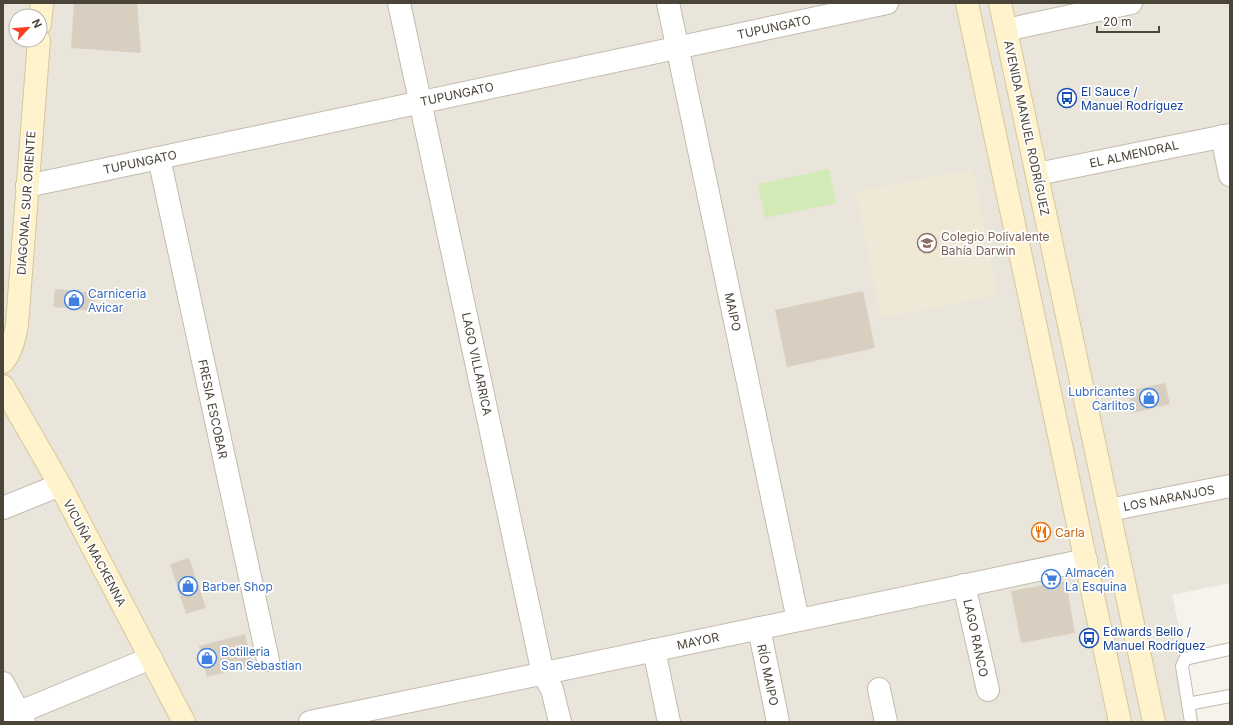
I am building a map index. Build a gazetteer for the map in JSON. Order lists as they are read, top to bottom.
{
  "streets": {
    "main road": ["AVENIDA MANUEL RODRÍGUEZ", "DIAGONAL SUR ORIENTE", "VICUÑA MACKENNA"],
    "street": [
      "TUPUNGATO",
      "EL ALMENDRAL",
      "MAIPO",
      "LAGO VILLARRICA",
      "FRESIA ESCOBAR",
      "LOS NARANJOS",
      "LAGO RANCO",
      "MAYOR",
      "RÍO MAIPO"
    ]
  },
  "crossings": [
    ["TUPUNGATO", "DIAGONAL SUR ORIENTE"],
    ["TUPUNGATO", "MAIPO"],
    ["TUPUNGATO", "LAGO VILLARRICA"],
    ["TUPUNGATO", "FRESIA ESCOBAR"],
    ["AVENIDA MANUEL RODRÍGUEZ", "EL ALMENDRAL"],
    ["AVENIDA MANUEL RODRÍGUEZ", "LOS NARANJOS"],
    ["MAIPO", "MAYOR"],
    ["LAGO VILLARRICA", "MAYOR"],
    ["LAGO RANCO", "MAYOR"],
    ["MAYOR", "RÍO MAIPO"]
  ],
  "places": {
    "bus stop": ["El Sauce / Manuel Rodríguez", "Edwards Bello / Manuel Rodríguez"],
    "school or university": ["Colegio Polivalente Bahía Darwin"],
    "shop": [
      "Carniceria Avicar",
      "Lubricantes Carlitos",
      "Barber Shop",
      "Botilleria San Sebastian"
    ],
    "restaurant": ["Carla"],
    "supermarket": ["Almacén La Esquina"]
  },
  "scale_bar": "20 m",
  "north": "top right"
}
